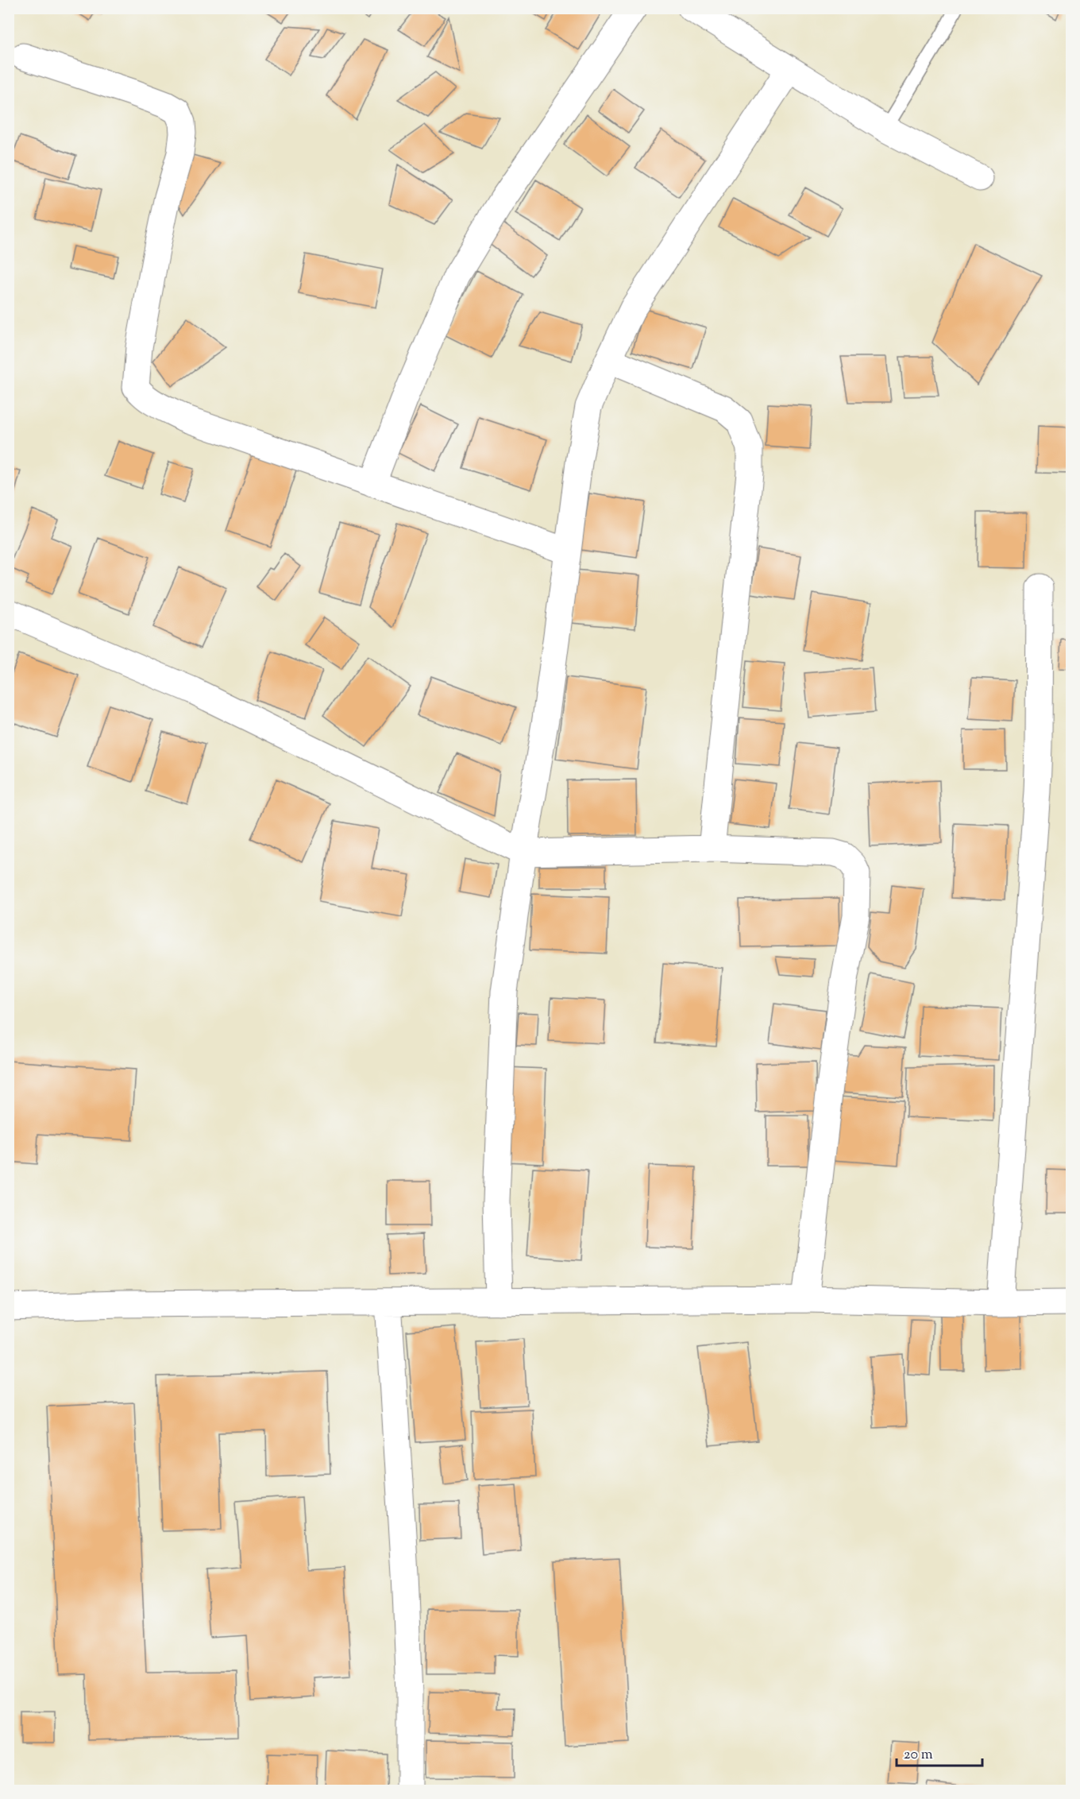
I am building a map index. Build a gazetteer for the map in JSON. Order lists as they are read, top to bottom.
{
  "scale_bar": "20 m"
}
